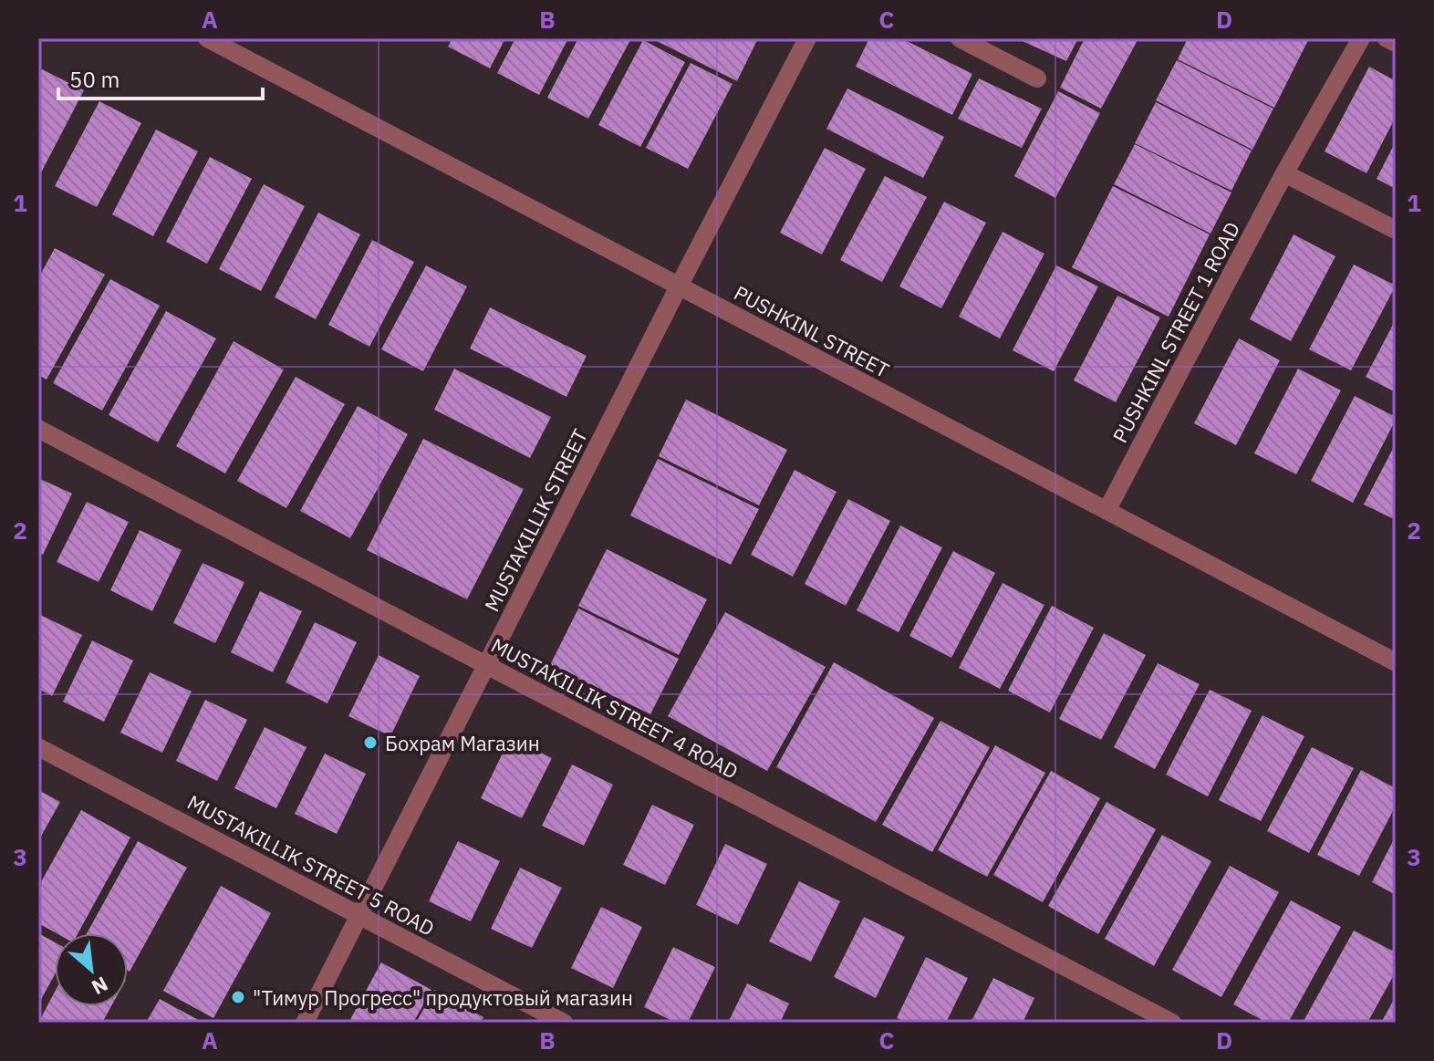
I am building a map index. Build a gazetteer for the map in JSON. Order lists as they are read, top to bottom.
{
  "streets": {
    "street": [
      "PUSHKINL STREET",
      "PUSHKINL STREET 1 ROAD",
      "MUSTAKILLIK STREET",
      "MUSTAKILLIK STREET 4 ROAD",
      "MUSTAKILLIK STREET 5 ROAD"
    ]
  },
  "crossings": [
    ["PUSHKINL STREET", "PUSHKINL STREET 1 ROAD"],
    ["PUSHKINL STREET", "MUSTAKILLIK STREET"],
    ["MUSTAKILLIK STREET", "MUSTAKILLIK STREET 4 ROAD"],
    ["MUSTAKILLIK STREET", "MUSTAKILLIK STREET 5 ROAD"]
  ],
  "places": ["Бохрам Магазин", "\"Тимур Прогресс\" продуктовый магазин"],
  "scale_bar": "50 m",
  "north": "bottom right",
  "grid": {
    "columns": [
      "A",
      "B",
      "C",
      "D"
    ],
    "rows": ["1", "2", "3"]
  }
}
